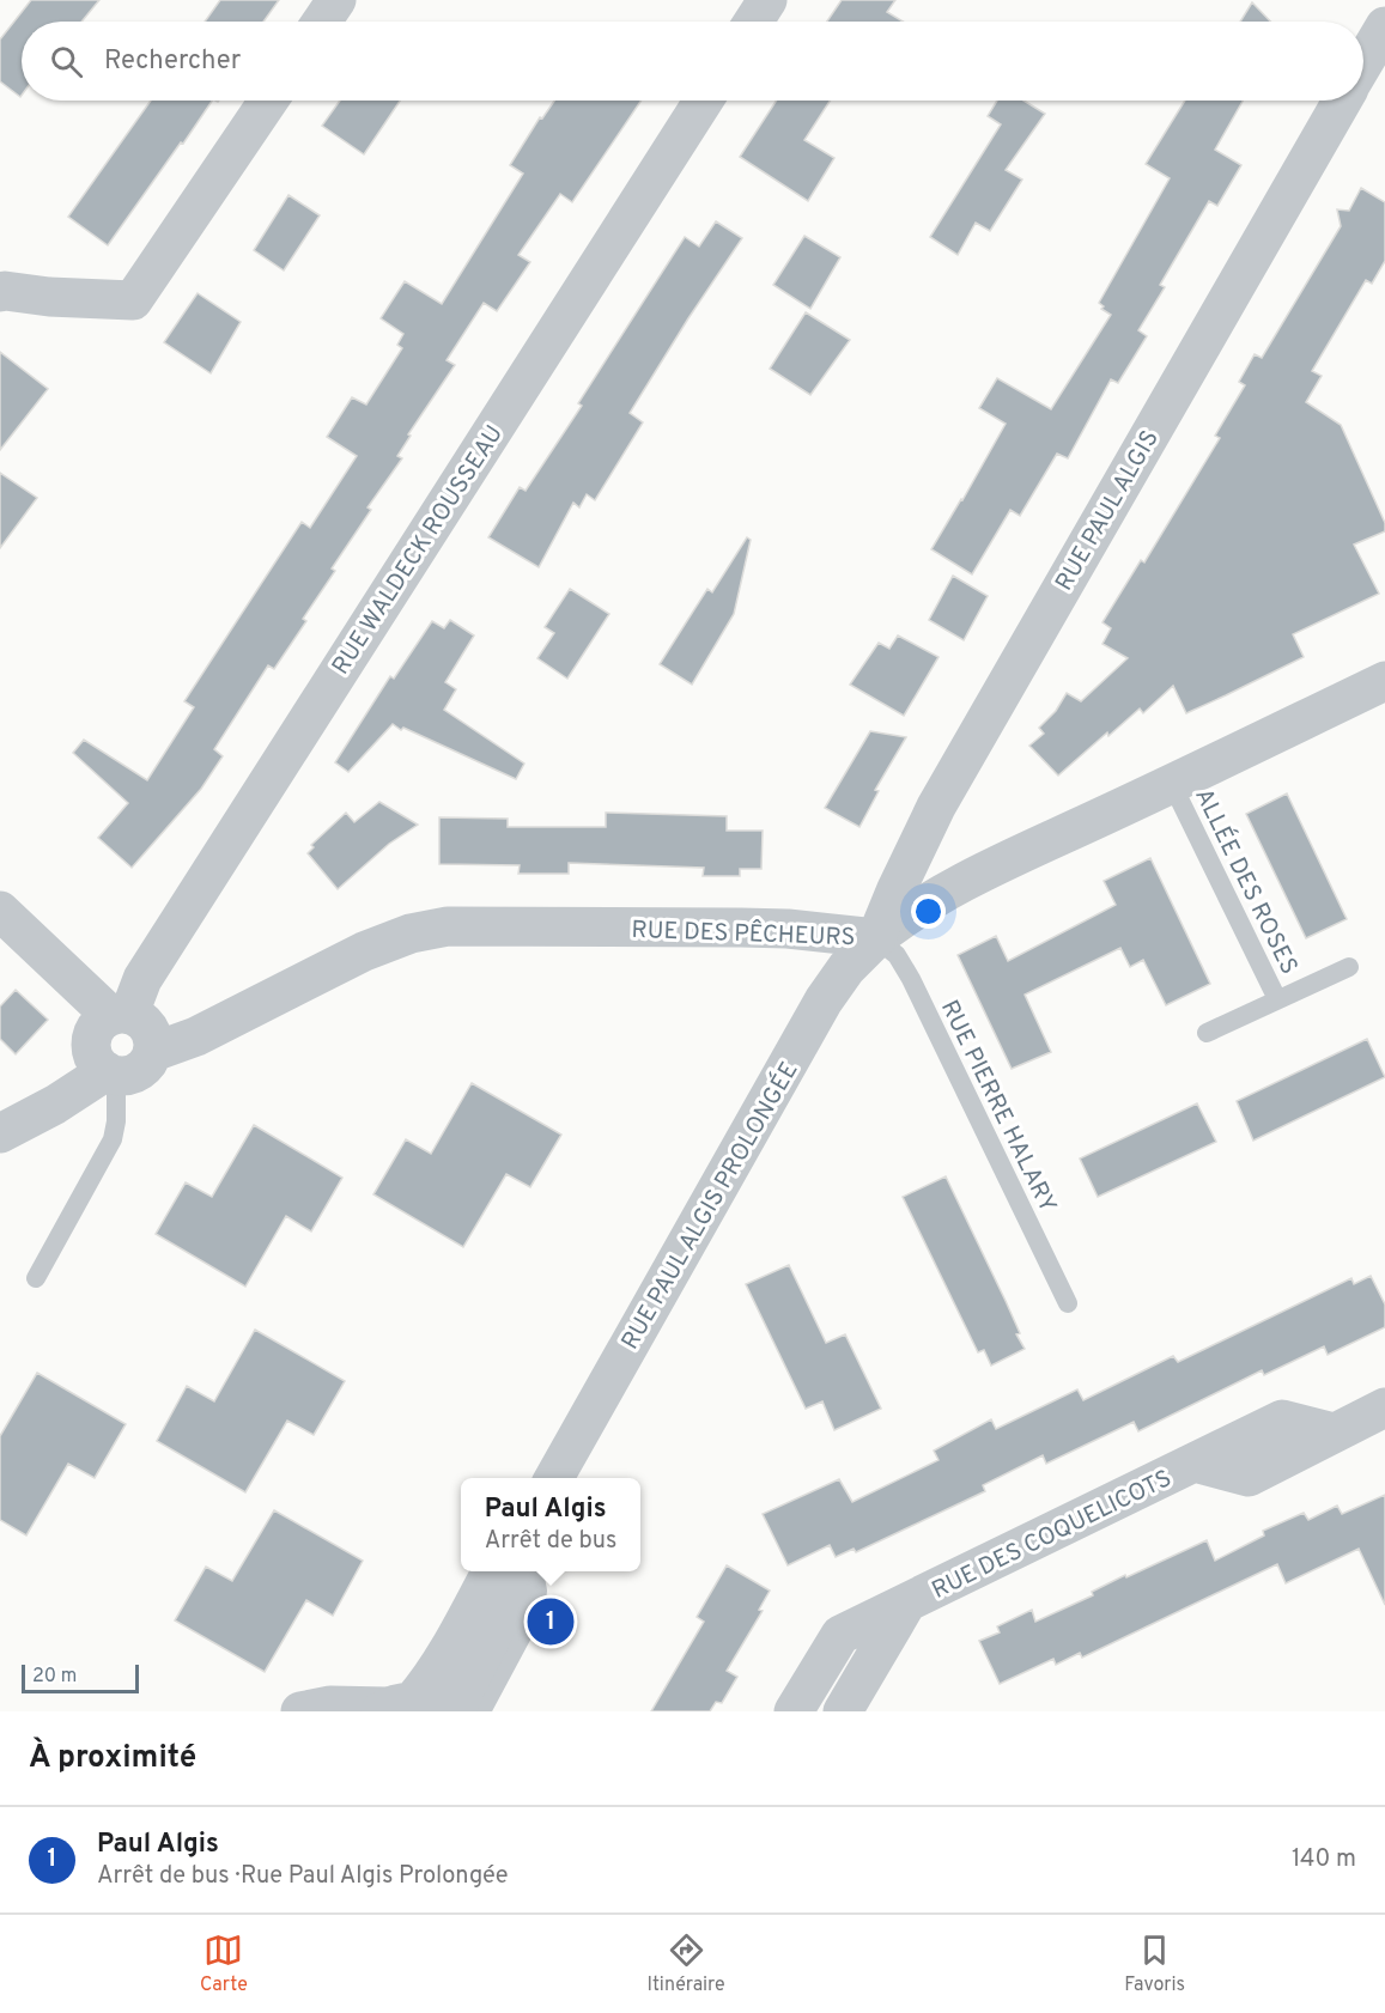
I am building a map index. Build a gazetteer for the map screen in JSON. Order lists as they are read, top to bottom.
{
  "streets": {
    "street": [
      "RUE PAUL ALGIS",
      "RUE WALDECK ROUSSEAU",
      "RUE DES PÊCHEURS",
      "RUE PAUL ALGIS PROLONGÉE",
      "RUE DES COQUELICOTS"
    ],
    "lane": ["ALLÉE DES ROSES", "RUE PIERRE HALARY"]
  },
  "crossings": [
    ["RUE PAUL ALGIS", "RUE DES PÊCHEURS"],
    ["RUE PAUL ALGIS", "RUE PIERRE HALARY"],
    ["RUE PAUL ALGIS", "RUE PAUL ALGIS PROLONGÉE"],
    ["RUE WALDECK ROUSSEAU", "RUE DES PÊCHEURS"],
    ["ALLÉE DES ROSES", "RUE DES PÊCHEURS"],
    ["RUE DES PÊCHEURS", "RUE PIERRE HALARY"],
    ["RUE DES PÊCHEURS", "RUE PAUL ALGIS PROLONGÉE"],
    ["RUE PIERRE HALARY", "RUE PAUL ALGIS PROLONGÉE"]
  ],
  "scale_bar": "20 m",
  "page": {
    "search": "Rechercher",
    "popup": ["Paul Algis", "Arrêt de bus"],
    "pins": "1",
    "scale": "20 m",
    "heading": "À proximité",
    "list": [
      {
        "mark": "1",
        "name": "Paul Algis",
        "note": "Arrêt de bus · Rue Paul Algis Prolongée",
        "value": "140 m"
      }
    ],
    "nav": ["Carte", "Itinéraire", "Favoris"]
  }
}
